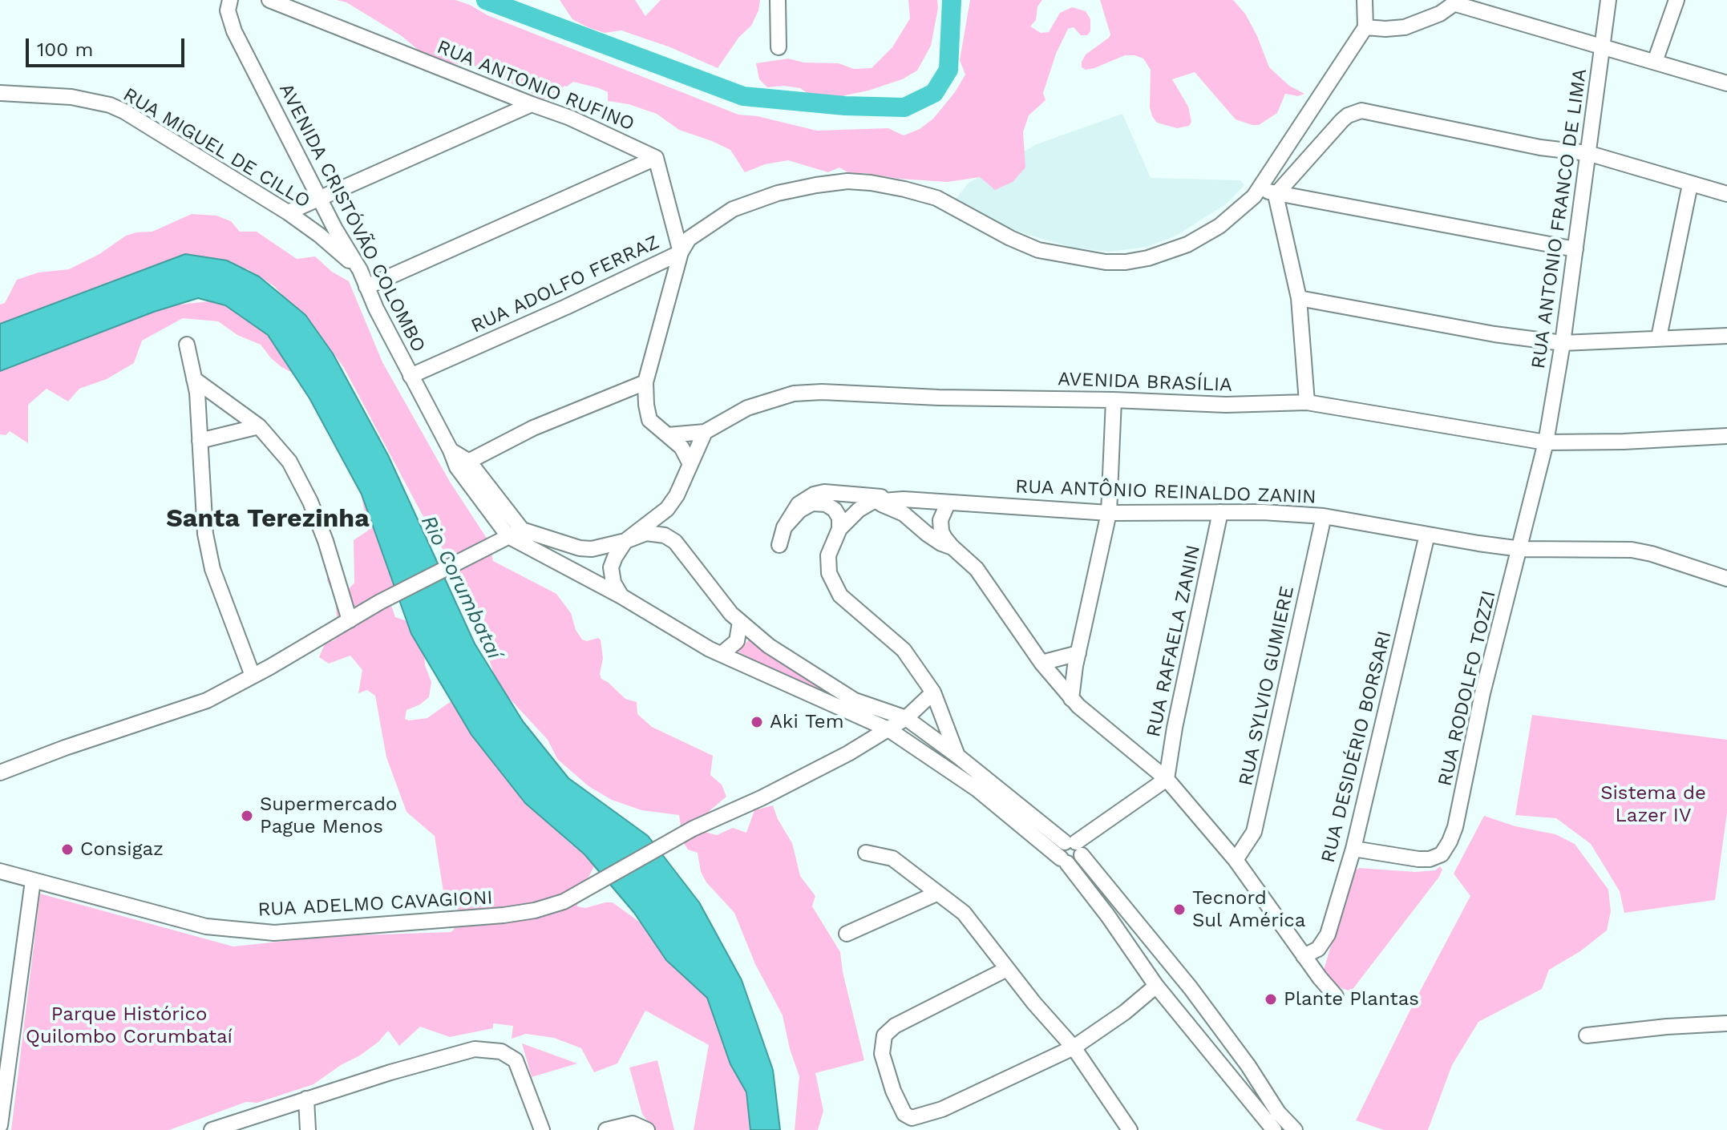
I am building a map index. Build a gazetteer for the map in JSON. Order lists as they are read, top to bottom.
{
  "streets": {
    "street": [
      "RUA ANTONIO RUFINO",
      "RUA MIGUEL DE CILLO",
      "AVENIDA CRISTÓVÃO COLOMBO",
      "RUA ANTONIO FRANCO DE LIMA",
      "RUA ADOLFO FERRAZ",
      "AVENIDA BRASÍLIA",
      "RUA ANTÔNIO REINALDO ZANIN",
      "RUA RAFAELA ZANIN",
      "RUA SYLVIO GUMIERE",
      "RUA RODOLFO TOZZI",
      "RUA DESIDÉRIO BORSARI",
      "RUA ADELMO CAVAGIONI"
    ]
  },
  "crossings": [
    ["RUA MIGUEL DE CILLO", "AVENIDA CRISTÓVÃO COLOMBO"],
    ["AVENIDA CRISTÓVÃO COLOMBO", "RUA ADOLFO FERRAZ"],
    ["AVENIDA CRISTÓVÃO COLOMBO", "RUA ADELMO CAVAGIONI"],
    ["RUA ANTONIO FRANCO DE LIMA", "AVENIDA BRASÍLIA"],
    ["RUA ANTONIO FRANCO DE LIMA", "RUA RODOLFO TOZZI"],
    ["AVENIDA BRASÍLIA", "RUA RODOLFO TOZZI"],
    ["RUA ANTÔNIO REINALDO ZANIN", "RUA RAFAELA ZANIN"],
    ["RUA ANTÔNIO REINALDO ZANIN", "RUA SYLVIO GUMIERE"],
    ["RUA ANTÔNIO REINALDO ZANIN", "RUA RODOLFO TOZZI"],
    ["RUA ANTÔNIO REINALDO ZANIN", "RUA DESIDÉRIO BORSARI"],
    ["RUA RODOLFO TOZZI", "RUA DESIDÉRIO BORSARI"]
  ],
  "districts": ["Santa Terezinha"],
  "water": ["Rio Corumbataí"],
  "parks": ["Sistema de Lazer IV", "Parque Histórico Quilombo Corumbataí"],
  "places": [
    "Aki Tem",
    "Supermercado Pague Menos",
    "Consigaz",
    "Tecnord Sul América",
    "Plante Plantas"
  ],
  "scale_bar": "100 m"
}
